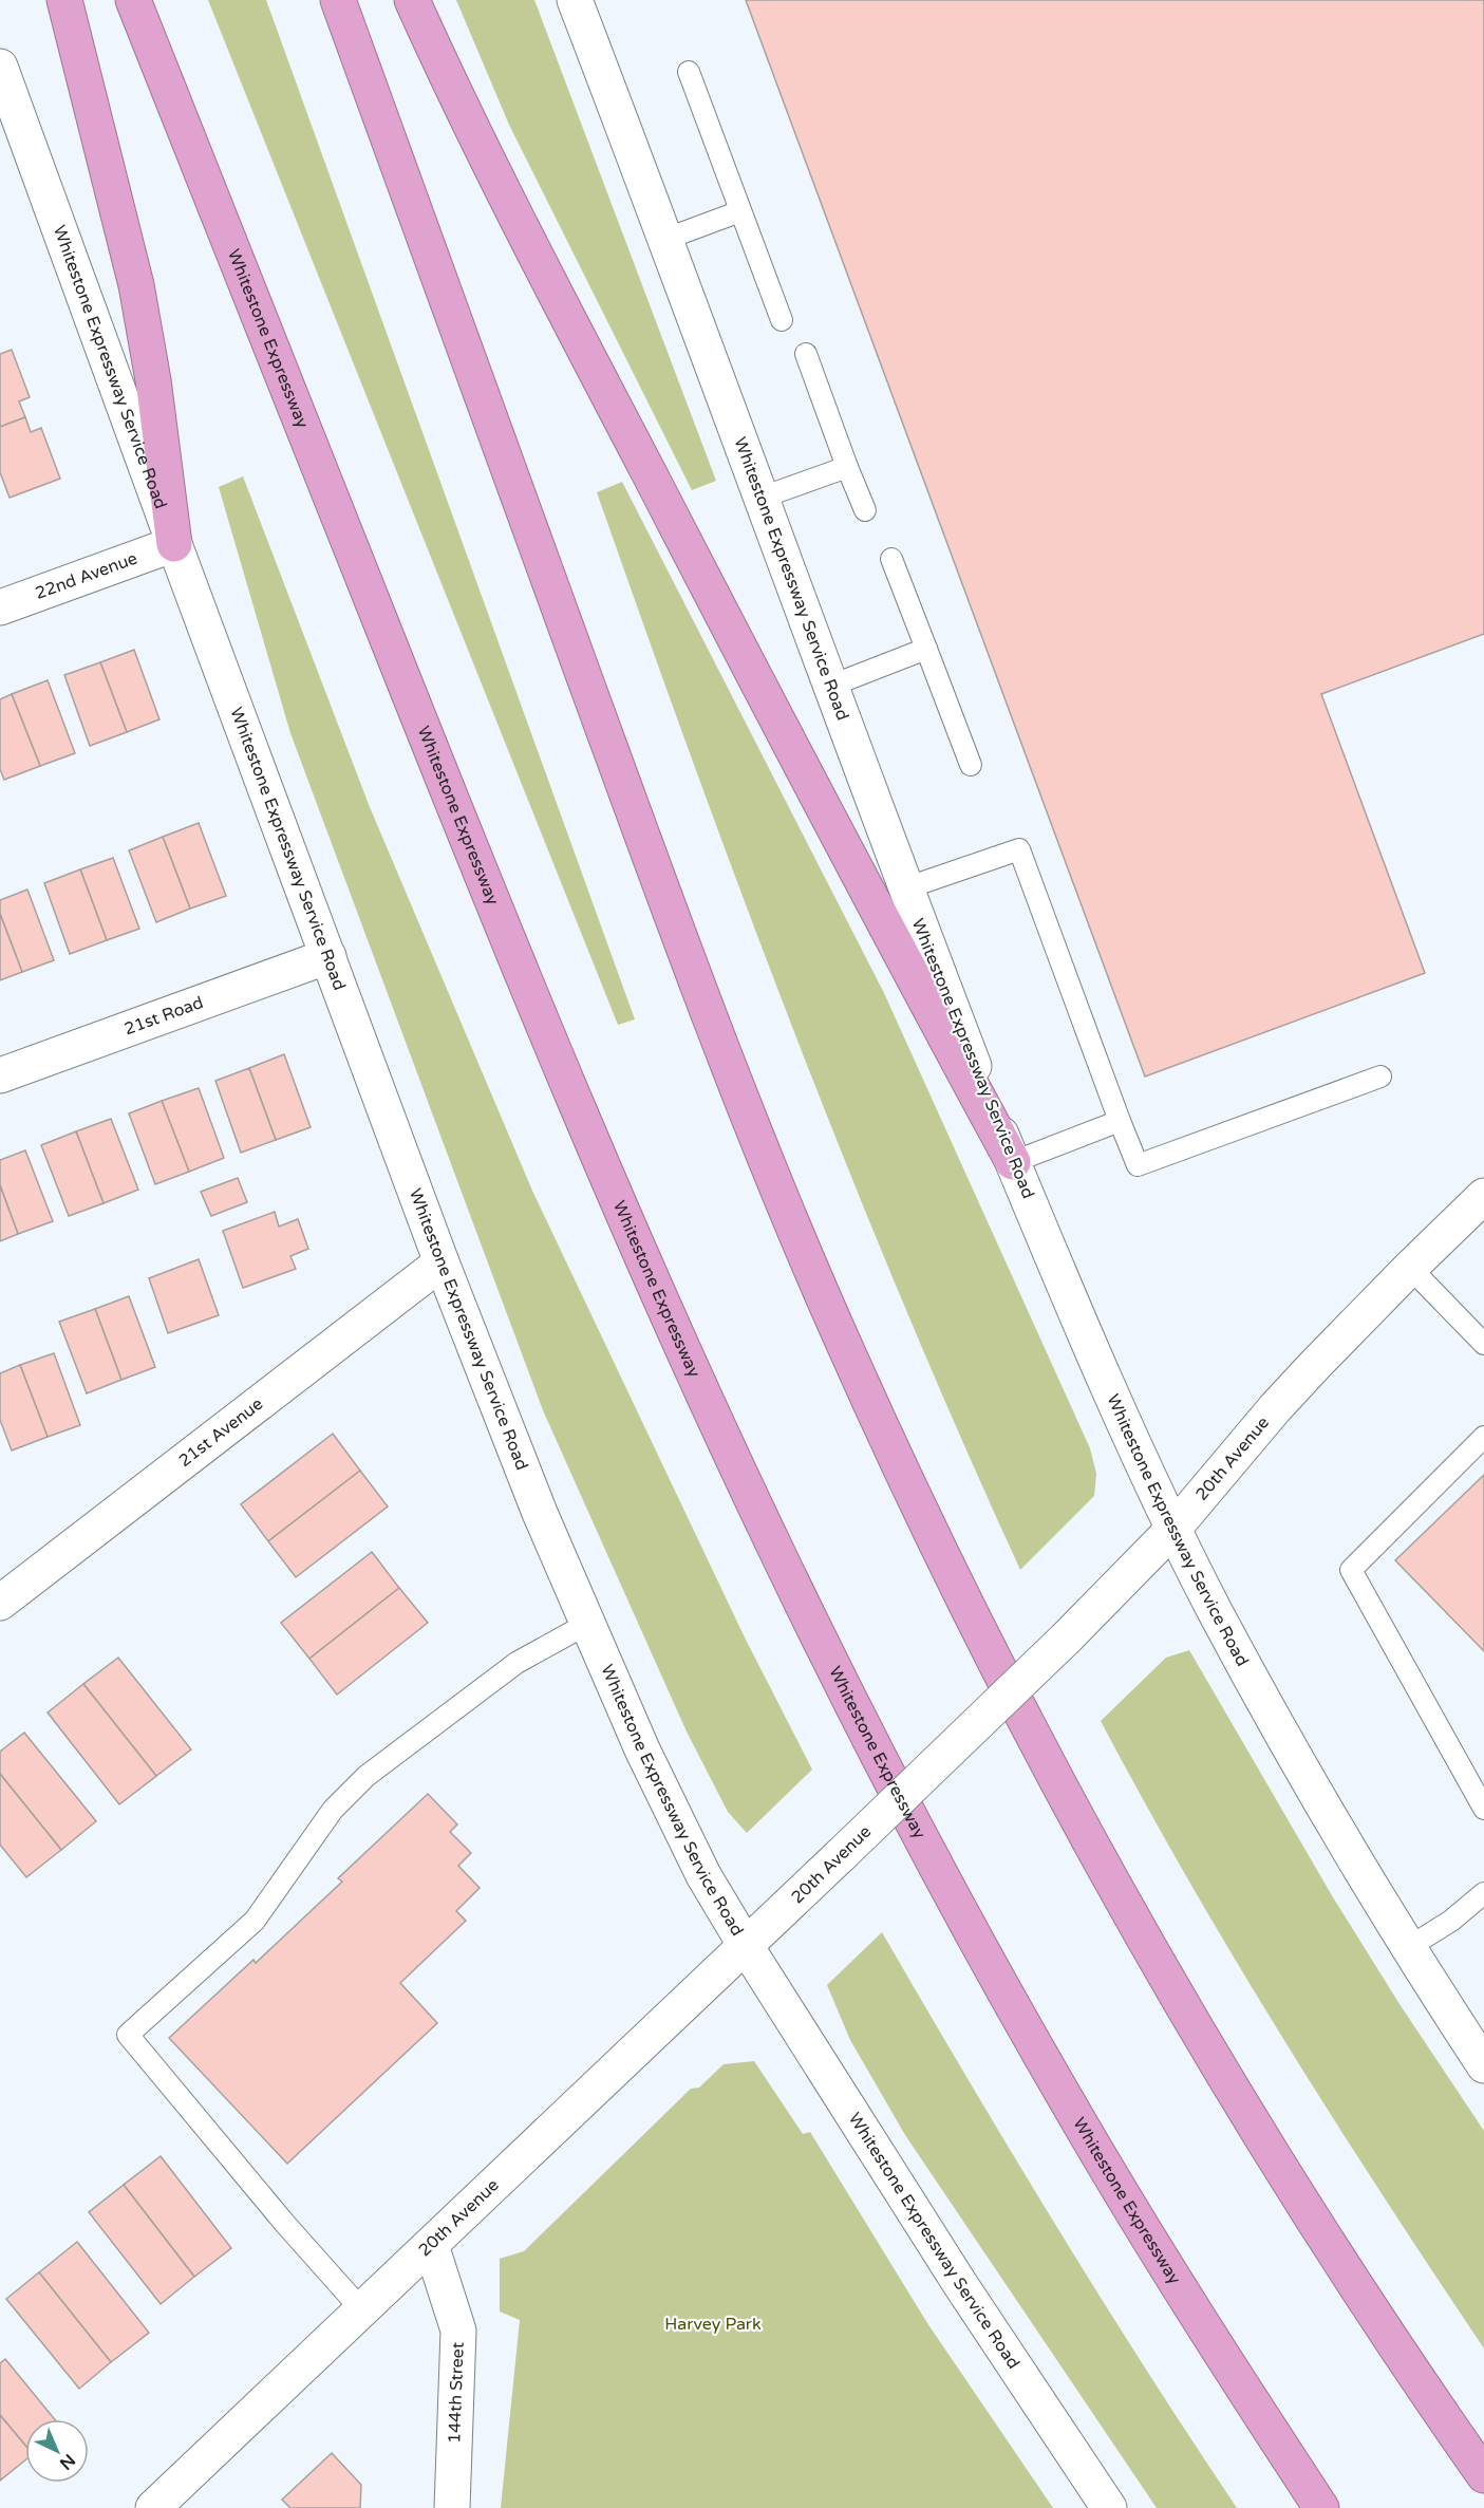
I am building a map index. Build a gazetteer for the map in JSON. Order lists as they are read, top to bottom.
{
  "streets": {
    "highway": ["Whitestone Expressway"],
    "main road": [
      "Whitestone Expressway Service Road",
      "22nd Avenue",
      "21st Road",
      "21st Avenue",
      "20th Avenue",
      "144th Street"
    ]
  },
  "crossings": [
    ["Whitestone Expressway Service Road", "22nd Avenue"],
    ["Whitestone Expressway Service Road", "21st Road"],
    ["Whitestone Expressway Service Road", "21st Avenue"],
    ["Whitestone Expressway Service Road", "20th Avenue"],
    ["20th Avenue", "144th Street"]
  ],
  "parks": ["Harvey Park"],
  "north": "bottom right"
}
